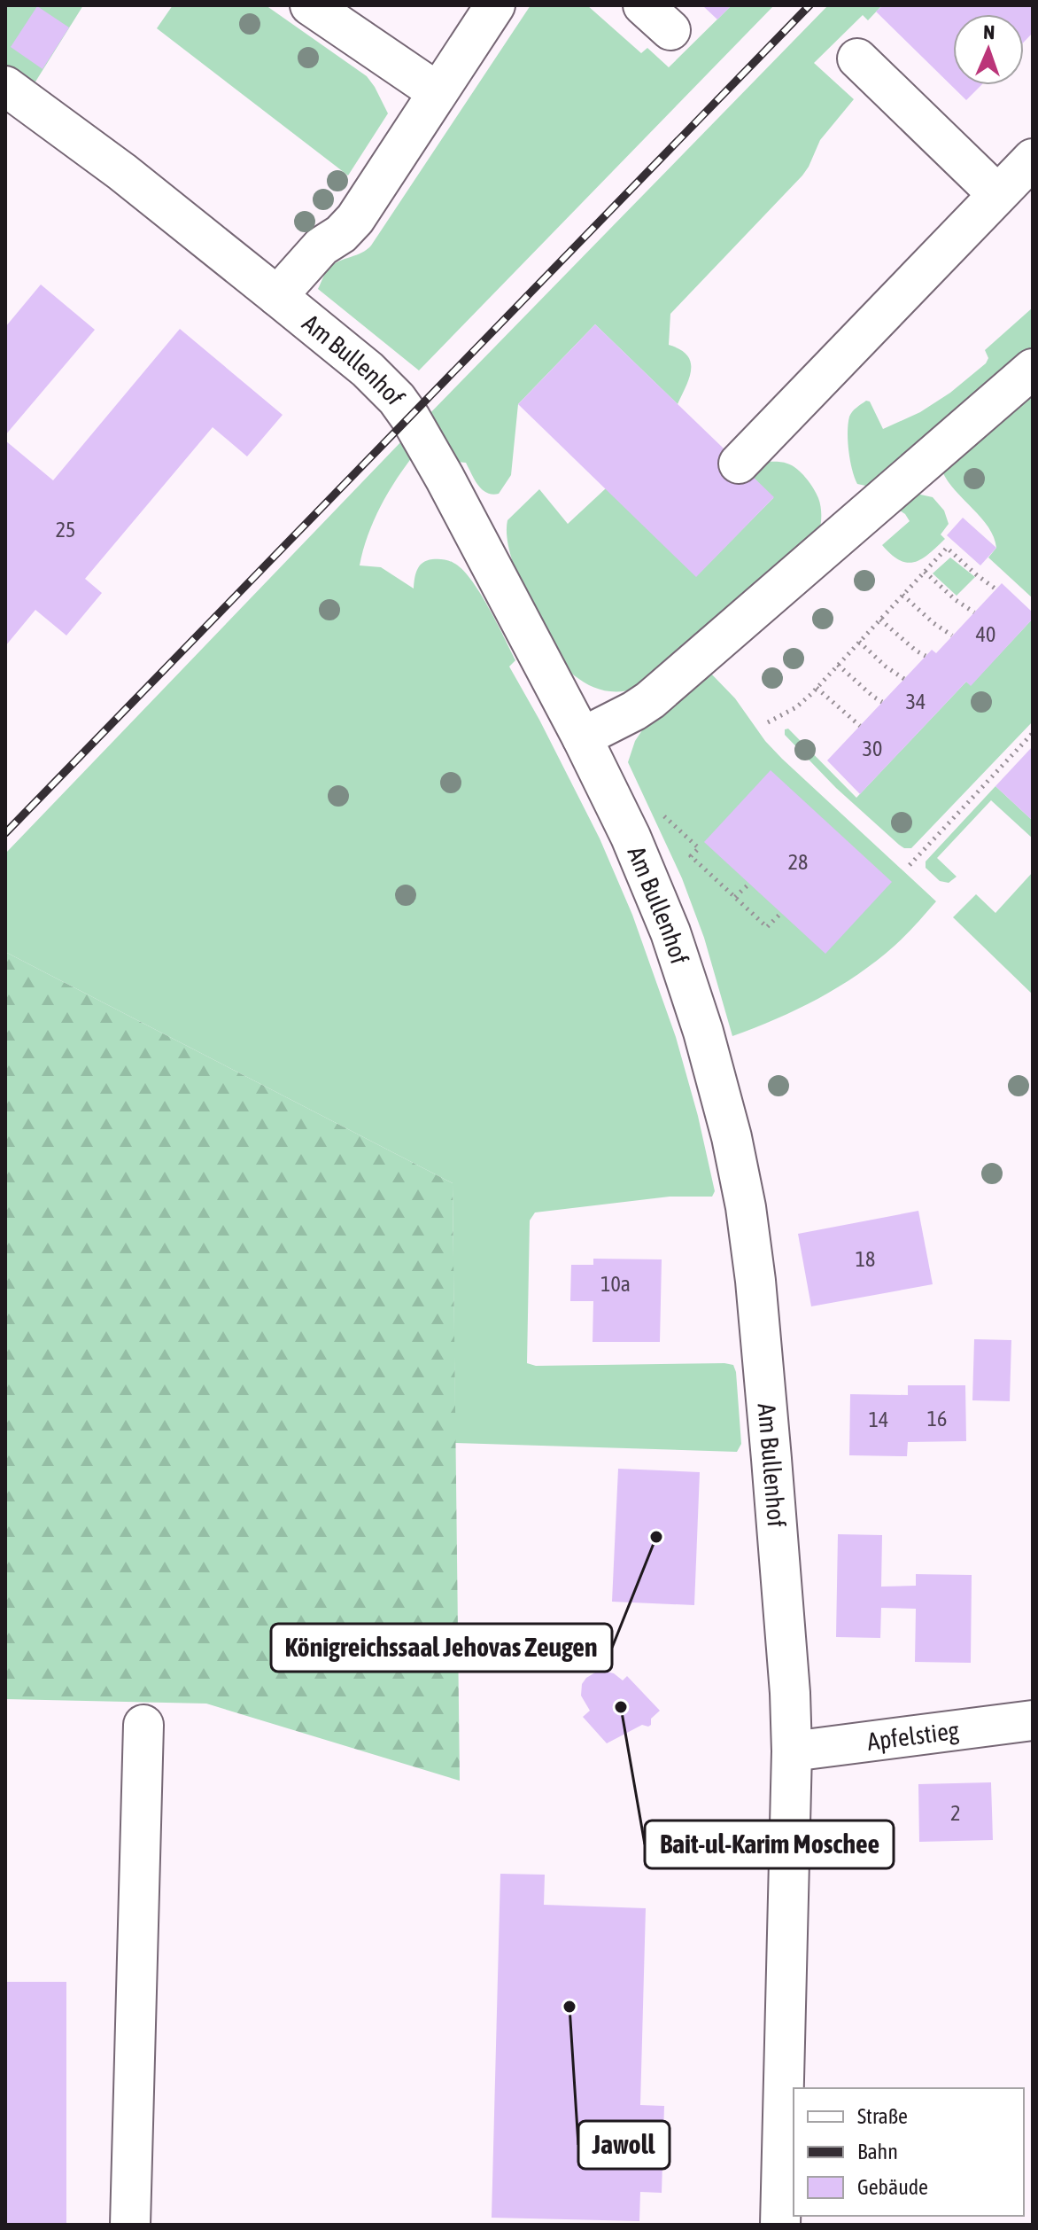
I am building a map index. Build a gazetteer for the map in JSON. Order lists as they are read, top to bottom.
{
  "streets": {
    "street": ["Am Bullenhof", "Apfelstieg"]
  },
  "crossings": [
    ["Am Bullenhof", "Apfelstieg"]
  ],
  "places": ["Königreichssaal Jehovas Zeugen", "Bait-ul-Karim Moschee", "Jawoll"],
  "house_numbers": [
    "25",
    "40",
    "34",
    "30",
    "28",
    "18",
    "10a",
    "16",
    "14",
    "2"
  ],
  "legend": ["Straße", "Bahn", "Gebäude"],
  "north": "top"
}
